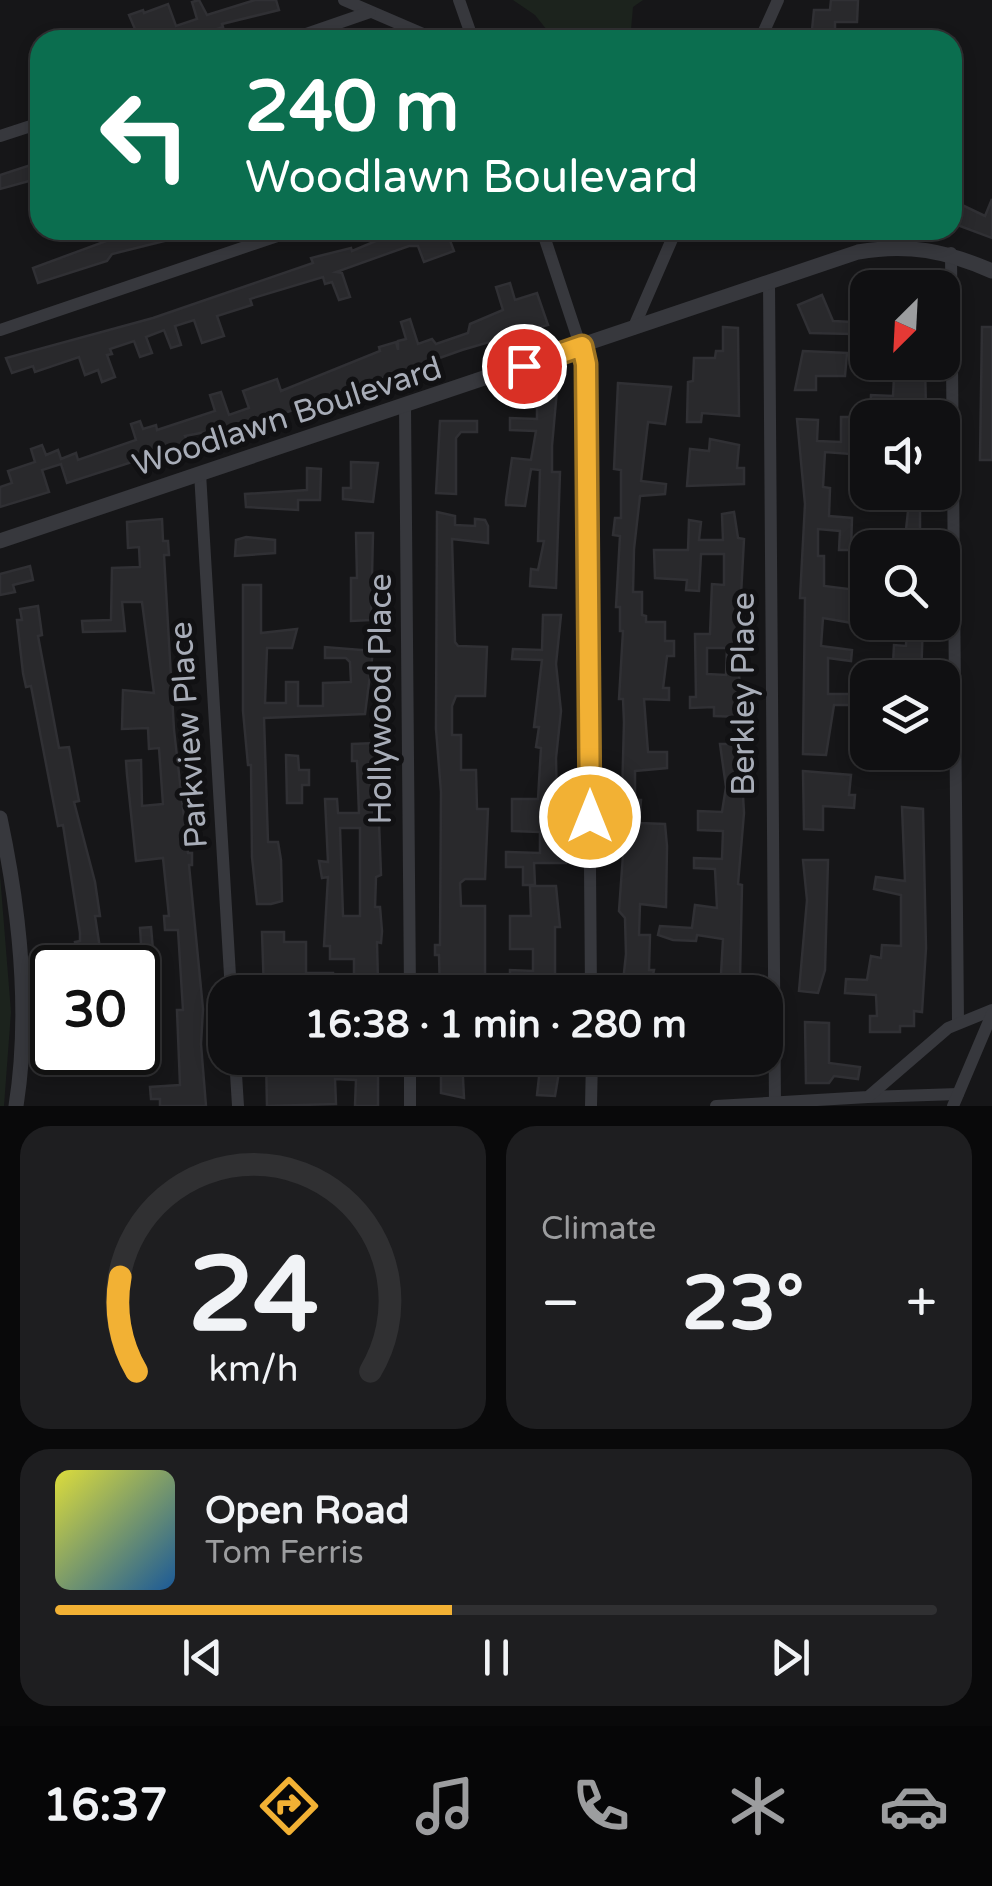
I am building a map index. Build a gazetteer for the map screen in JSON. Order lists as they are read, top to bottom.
{
  "streets": {
    "street": [
      "Woodlawn Boulevard",
      "Berkley Place",
      "Hollywood Place",
      "Parkview Place"
    ]
  },
  "crossings": [
    ["Woodlawn Boulevard", "Berkley Place"],
    ["Woodlawn Boulevard", "Hollywood Place"],
    ["Woodlawn Boulevard", "Parkview Place"]
  ],
  "north": "bottom left",
  "page": {
    "turn": ["240 m", "Woodlawn Boulevard"],
    "limit": "30",
    "trip": "16:38 · 1 min · 280 m",
    "tile": "Climate",
    "heat": ["−", "23°", "+"],
    "song": ["Open Road", "Tom Ferris"],
    "tabs": "16:37",
    "gauge": ["24", "km/h"]
  }
}
